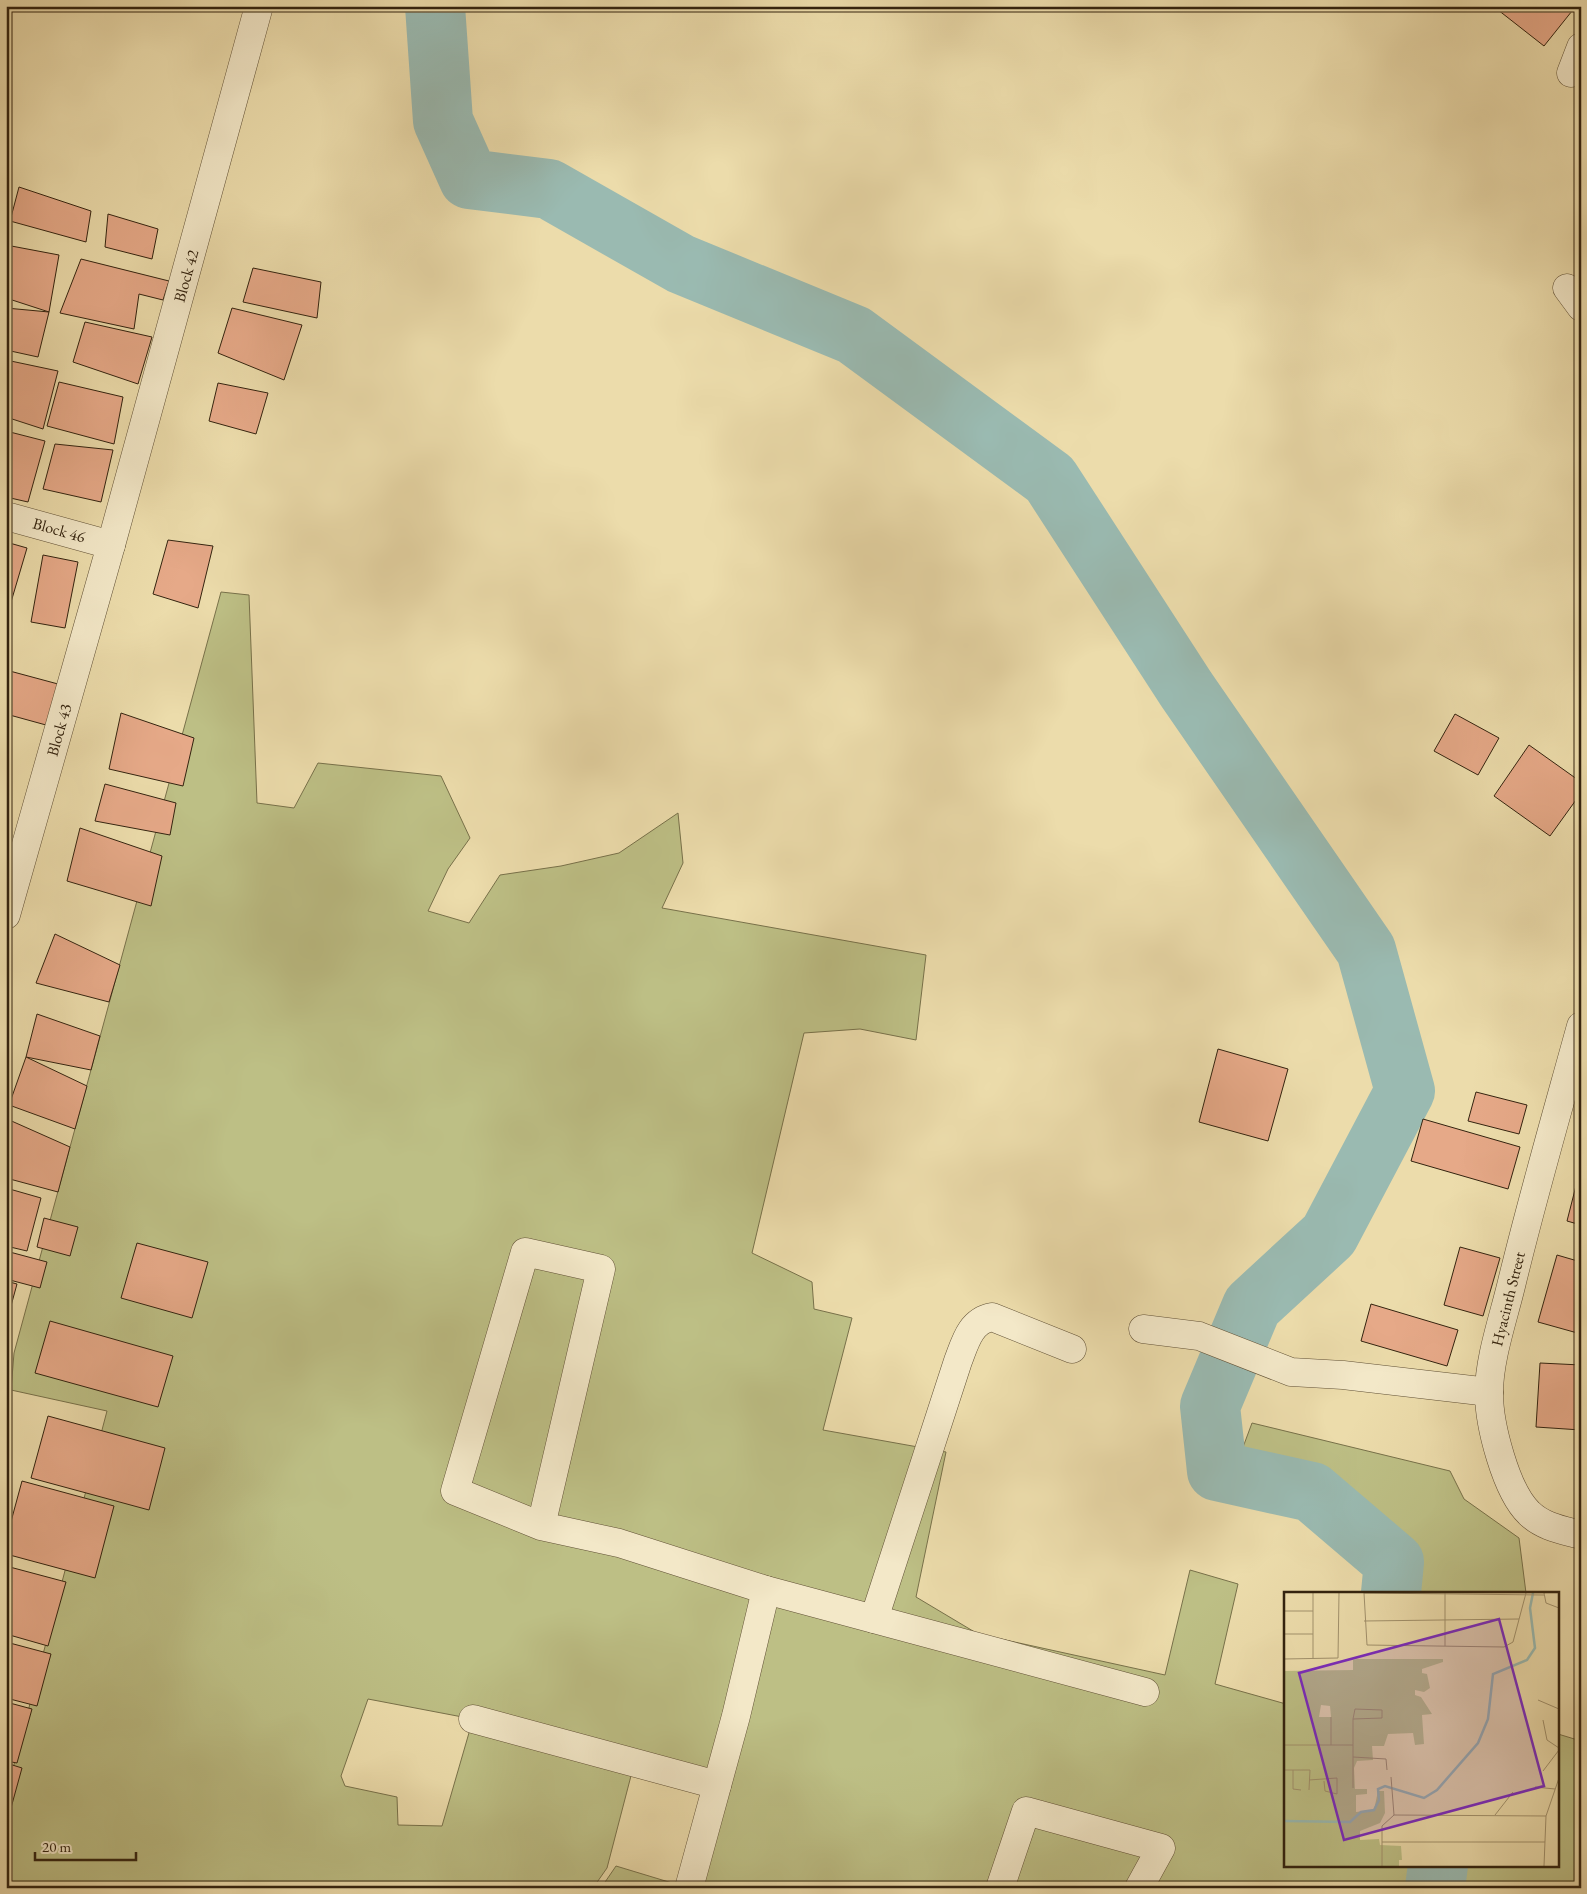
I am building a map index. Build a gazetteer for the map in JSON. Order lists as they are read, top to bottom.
{
  "streets": {
    "street": [
      "Block 42",
      "Block 46",
      "Block 43",
      "Hyacinth Street"
    ]
  },
  "crossings": [
    ["Block 42", "Block 46"],
    ["Block 42", "Block 43"],
    ["Block 46", "Block 43"]
  ],
  "scale_bar": "20 m"
}
